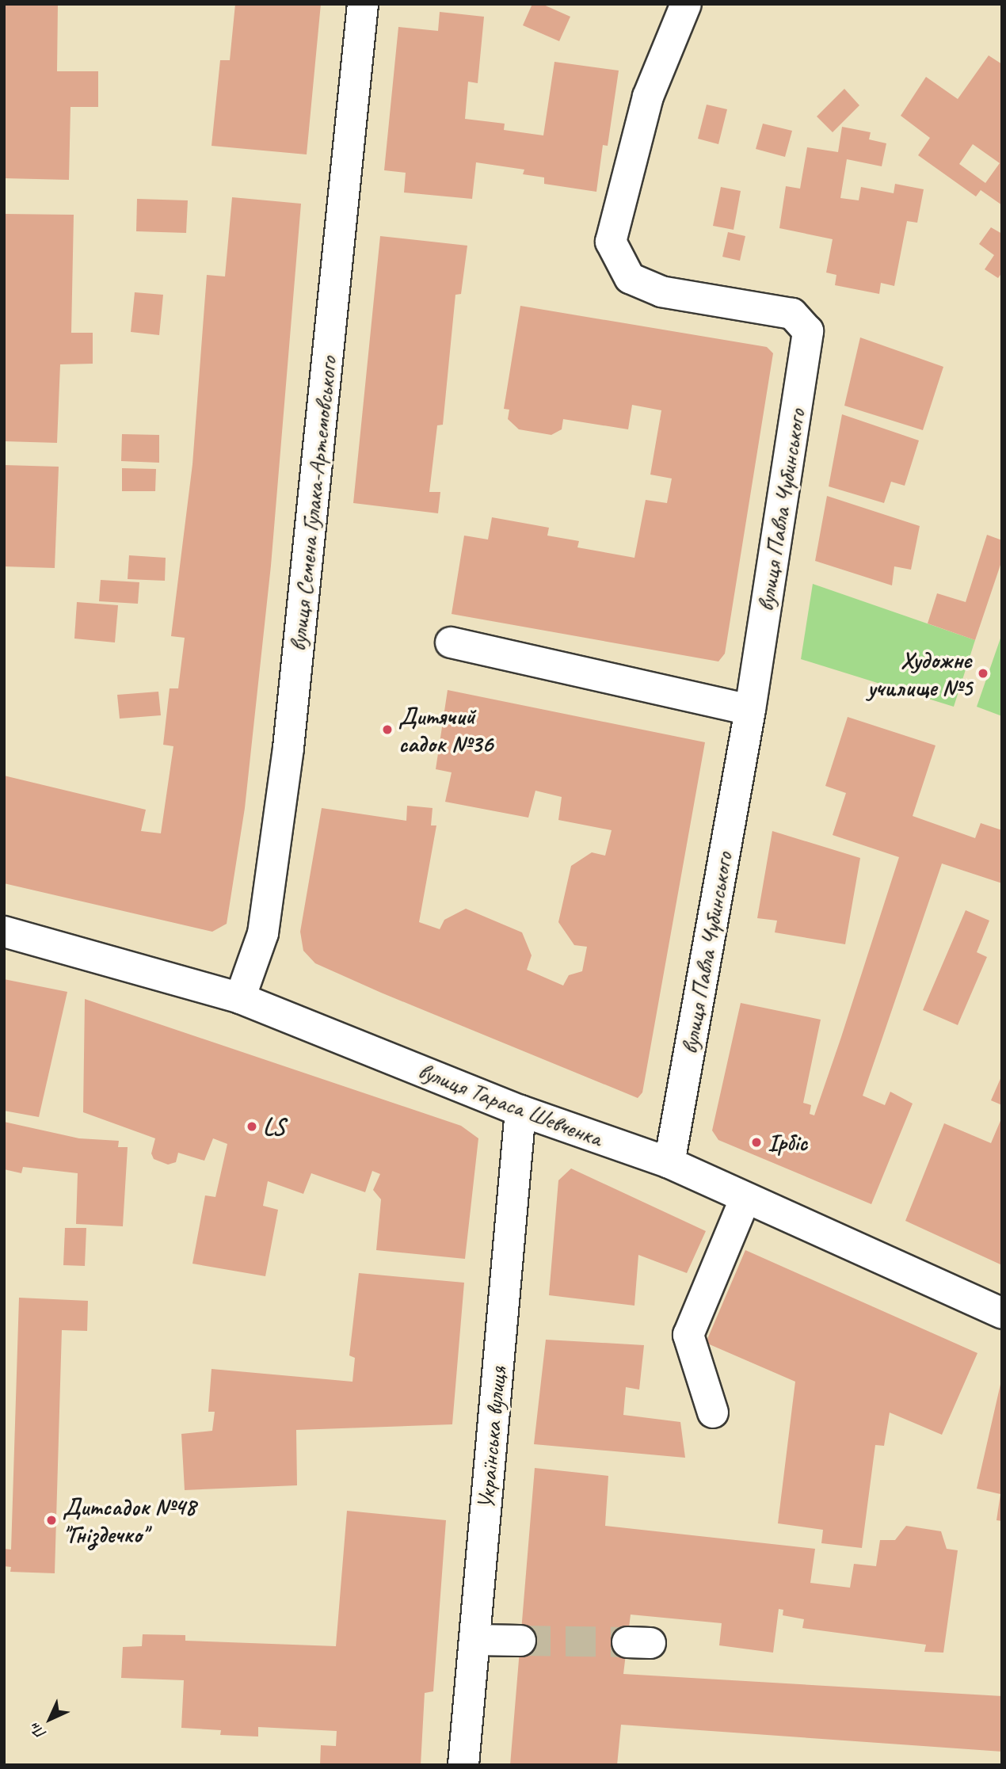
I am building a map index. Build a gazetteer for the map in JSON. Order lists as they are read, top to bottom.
{
  "streets": {
    "street": [
      "вулиця Семена Гулака-Артемовського",
      "вулиця Павла Чубинського",
      "вулиця Тараса Шевченка",
      "Українська вулиця"
    ]
  },
  "crossings": [
    ["вулиця Семена Гулака-Артемовського", "вулиця Тараса Шевченка"],
    ["вулиця Павла Чубинського", "вулиця Тараса Шевченка"],
    ["вулиця Тараса Шевченка", "Українська вулиця"]
  ],
  "places": [
    "Художнє училище №5",
    "Дитячий садок №36",
    "LS",
    "Ірбіс",
    "Дитсадок №48 \"Гніздечко\""
  ],
  "north": "bottom left"
}
